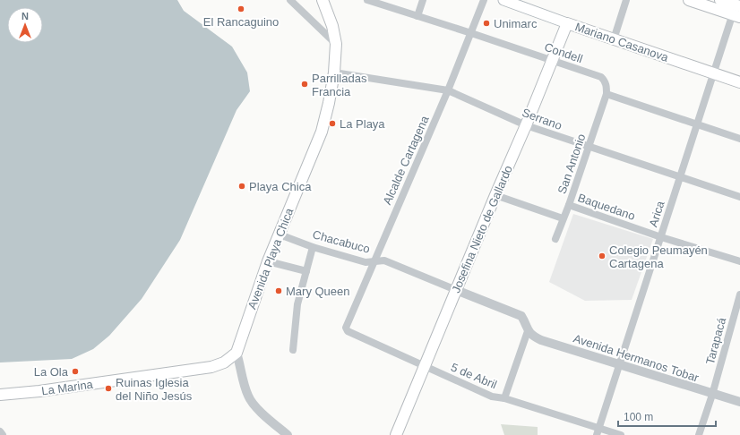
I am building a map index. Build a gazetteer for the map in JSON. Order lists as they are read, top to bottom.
{
  "streets": {
    "main road": [
      "Mariano Casanova",
      "Josefina Nieto de Gallardo",
      "Avenida Playa Chica",
      "La Marina"
    ],
    "street": [
      "Condell",
      "Serrano",
      "Alcalde Cartagena",
      "San Antonio",
      "Baquedano",
      "Arica",
      "Chacabuco",
      "Tarapacá",
      "Avenida Hermanos Tobar",
      "5 de Abril"
    ]
  },
  "crossings": [
    ["Mariano Casanova", "Arica"],
    ["Mariano Casanova", "Josefina Nieto de Gallardo"],
    ["Condell", "Alcalde Cartagena"],
    ["Condell", "San Antonio"],
    ["Condell", "Josefina Nieto de Gallardo"],
    ["Serrano", "Alcalde Cartagena"],
    ["Serrano", "San Antonio"],
    ["Serrano", "Arica"],
    ["Serrano", "Josefina Nieto de Gallardo"],
    ["Serrano", "Avenida Playa Chica"],
    ["Alcalde Cartagena", "Chacabuco"],
    ["Alcalde Cartagena", "5 de Abril"],
    ["San Antonio", "Baquedano"],
    ["Baquedano", "Arica"],
    ["Arica", "Avenida Hermanos Tobar"],
    ["Arica", "5 de Abril"],
    ["Josefina Nieto de Gallardo", "Chacabuco"],
    ["Josefina Nieto de Gallardo", "5 de Abril"],
    ["Chacabuco", "Avenida Playa Chica"],
    ["Chacabuco", "Avenida Hermanos Tobar"],
    ["Avenida Playa Chica", "La Marina"],
    ["Tarapacá", "Avenida Hermanos Tobar"]
  ],
  "places": [
    "El Rancaguino",
    "Unimarc",
    "Parrilladas Francia",
    "La Playa",
    "Playa Chica",
    "Colegio Peumayén Cartagena",
    "Mary Queen",
    "La Ola",
    "Ruinas Iglesia del Niño Jesús"
  ],
  "scale_bar": "100 m",
  "north": "top"
}
